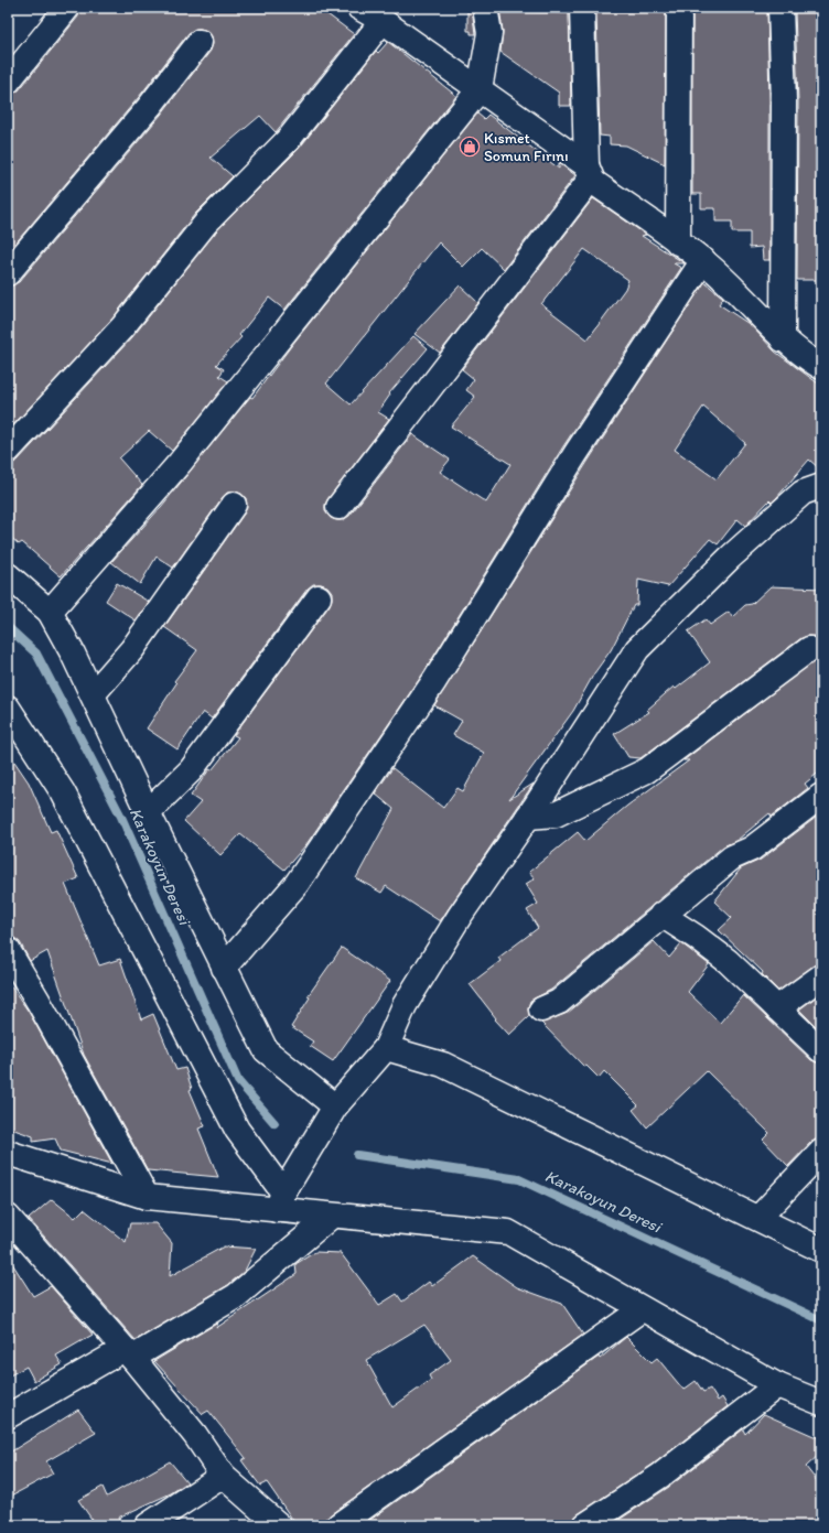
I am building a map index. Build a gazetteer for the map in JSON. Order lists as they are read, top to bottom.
{
  "water": ["Karakoyun Deresi"],
  "places": {
    "shop": ["Kısmet Somun Fırını"]
  }
}
